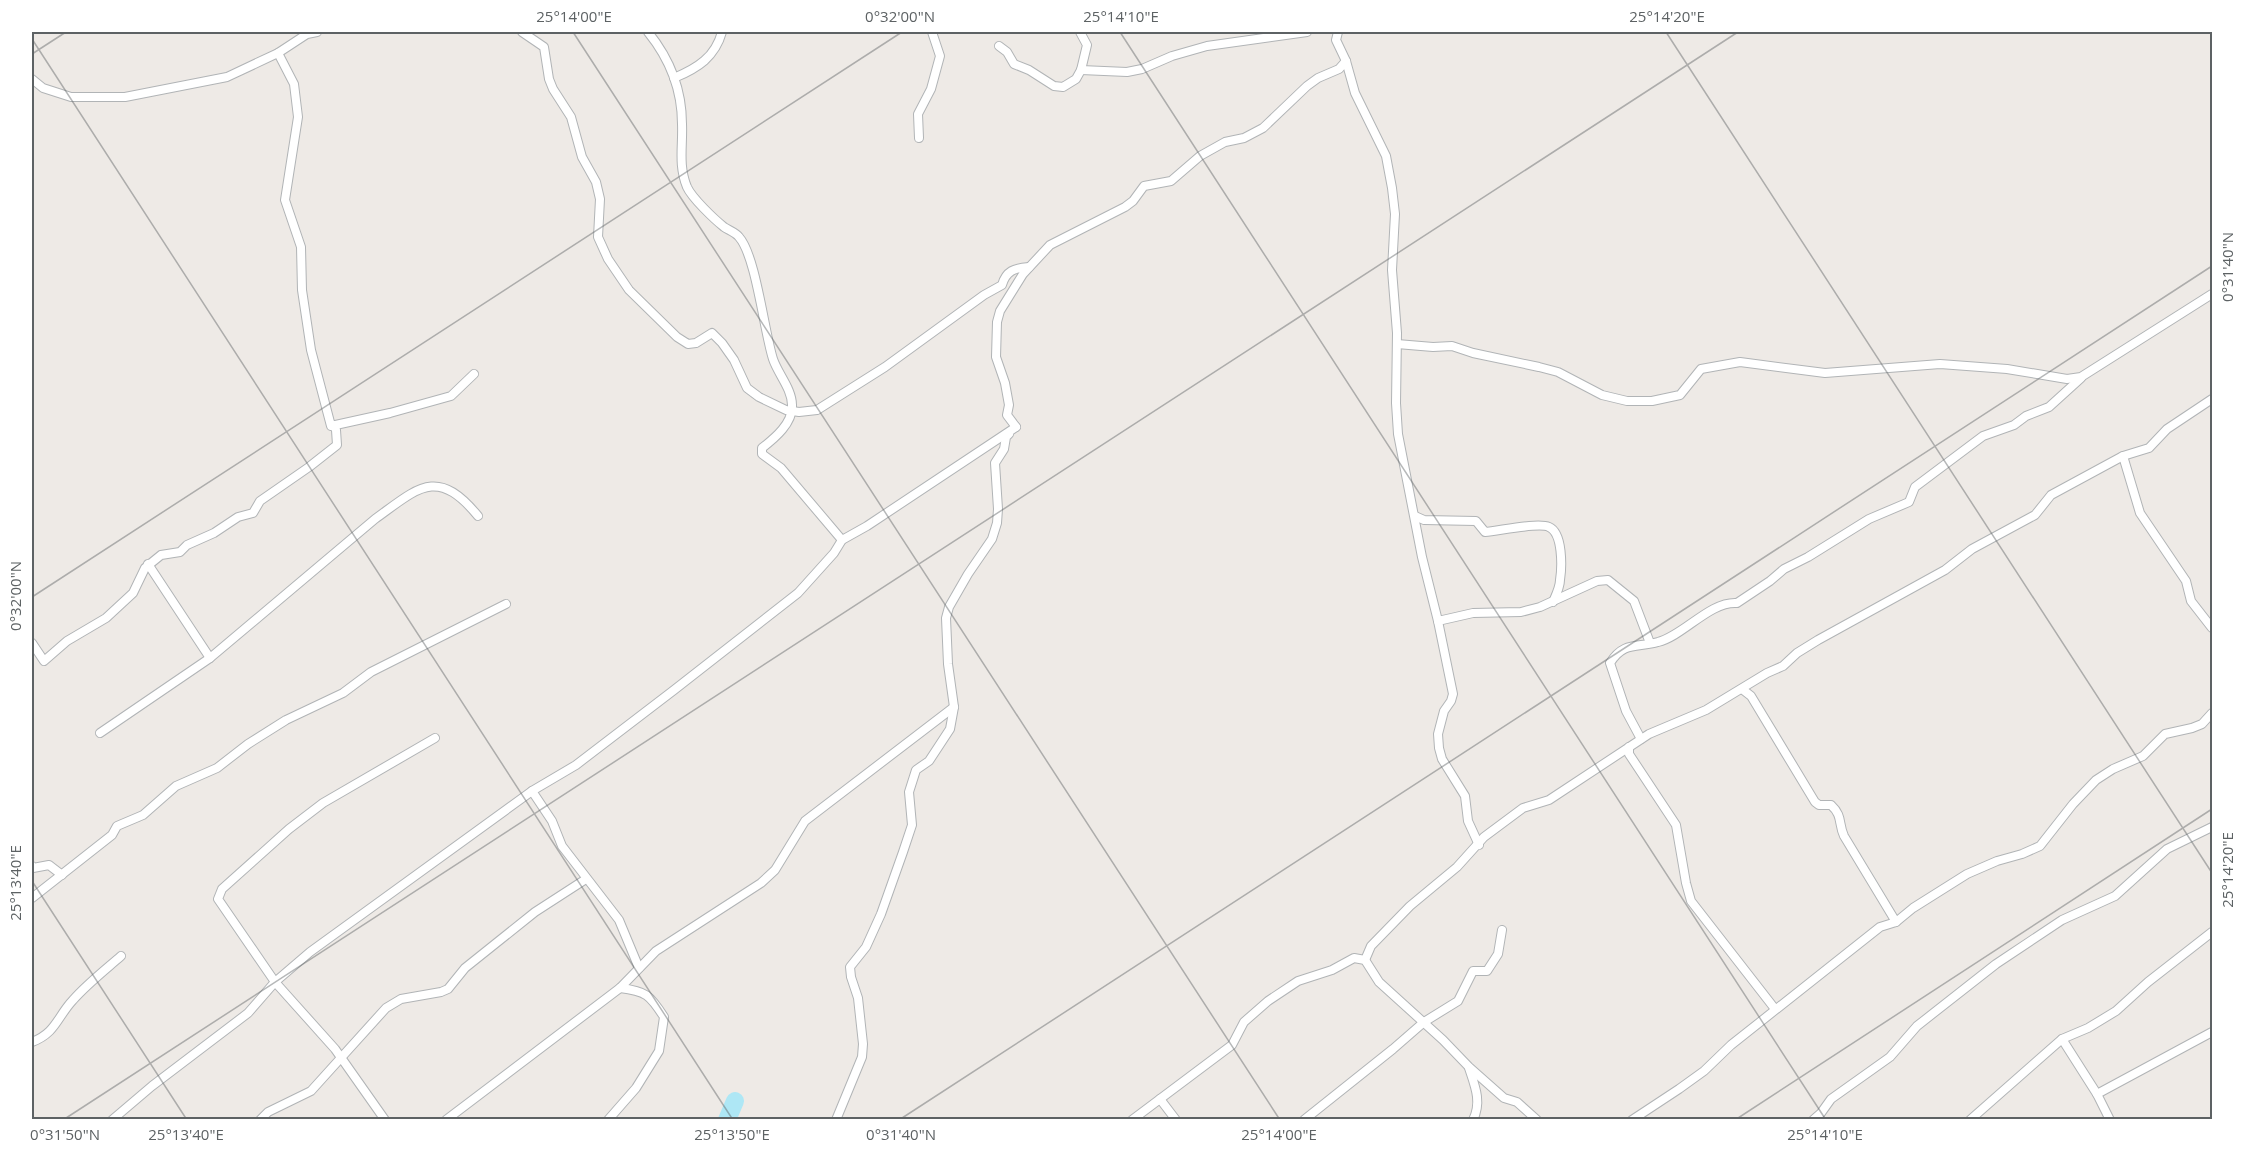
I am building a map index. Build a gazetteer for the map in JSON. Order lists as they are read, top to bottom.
{
  "coordinates": [
    "25°14'00\"E",
    "0°32'00\"N",
    "25°14'10\"E",
    "25°14'20\"E",
    "0°31'40\"N",
    "25°13'40\"E",
    "0°31'50\"N",
    "25°13'50\"E"
  ]
}
